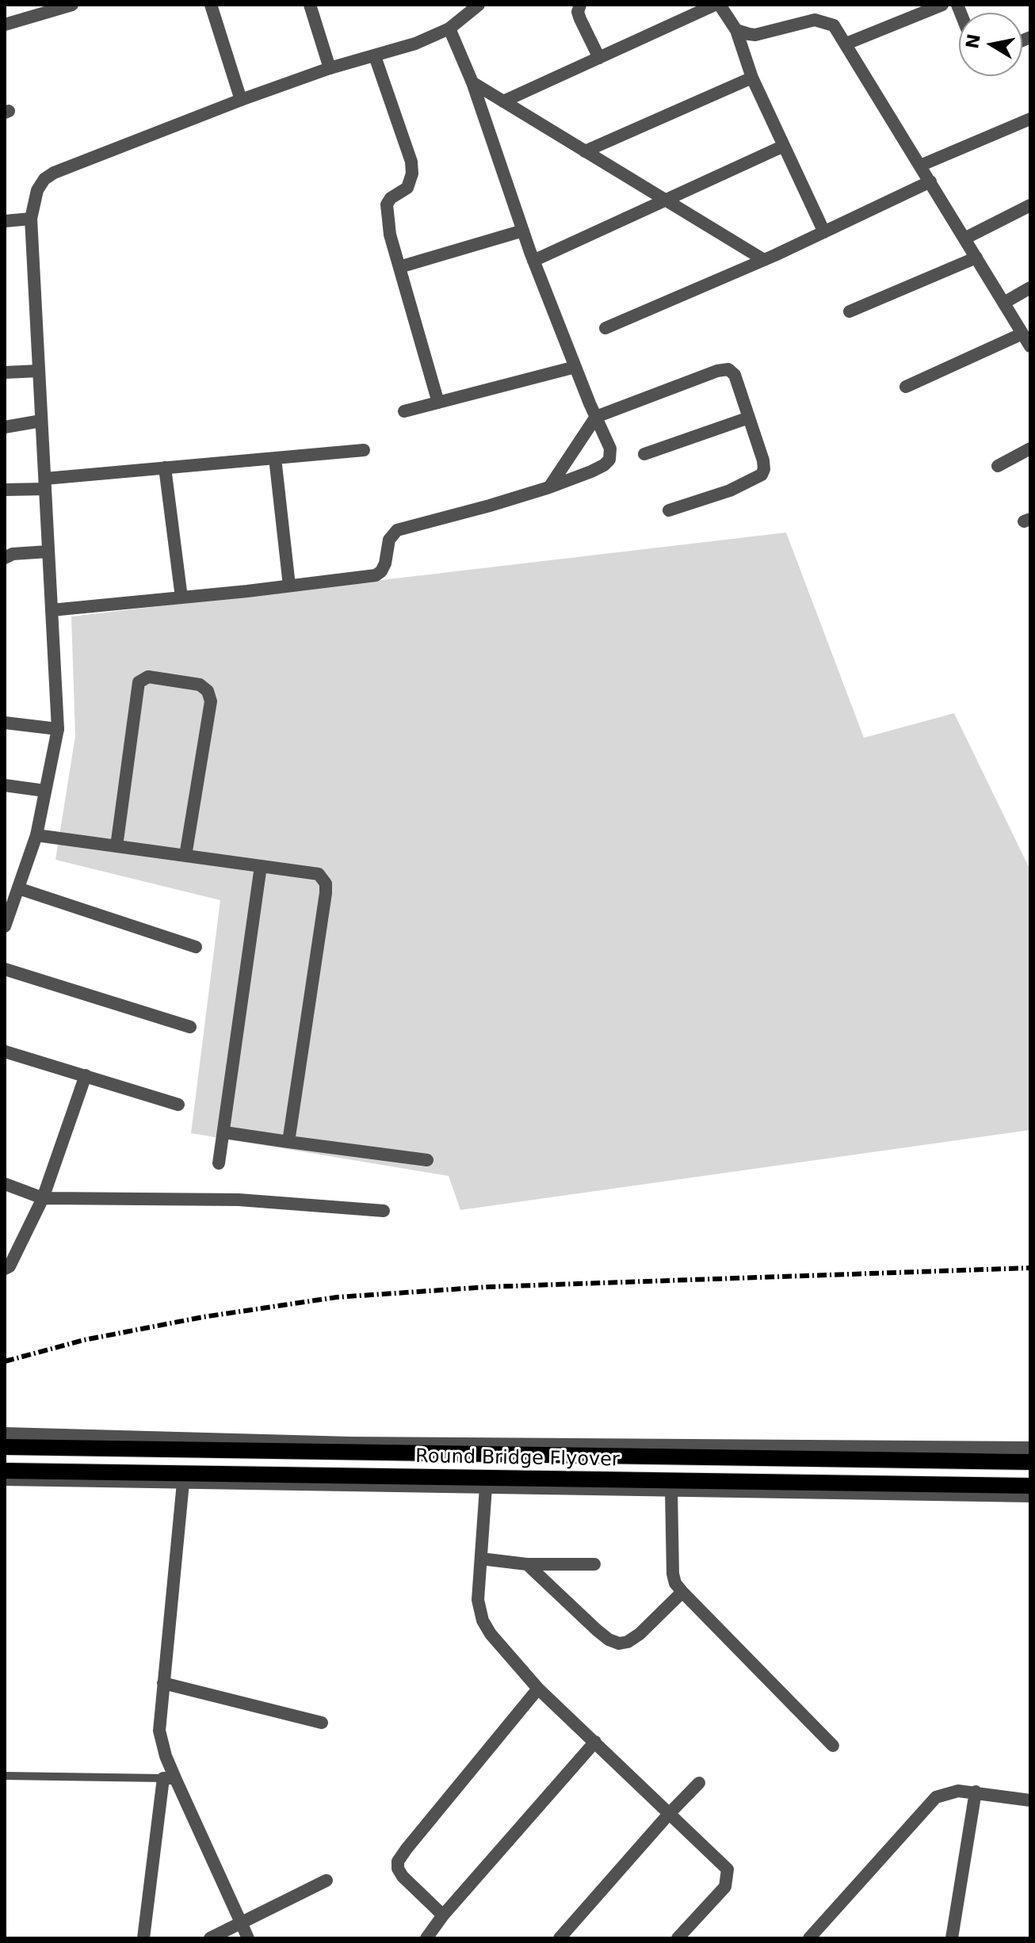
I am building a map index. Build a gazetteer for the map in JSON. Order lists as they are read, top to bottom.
{
  "streets": {
    "main road": ["Round Bridge Flyover"]
  },
  "north": "left"
}
